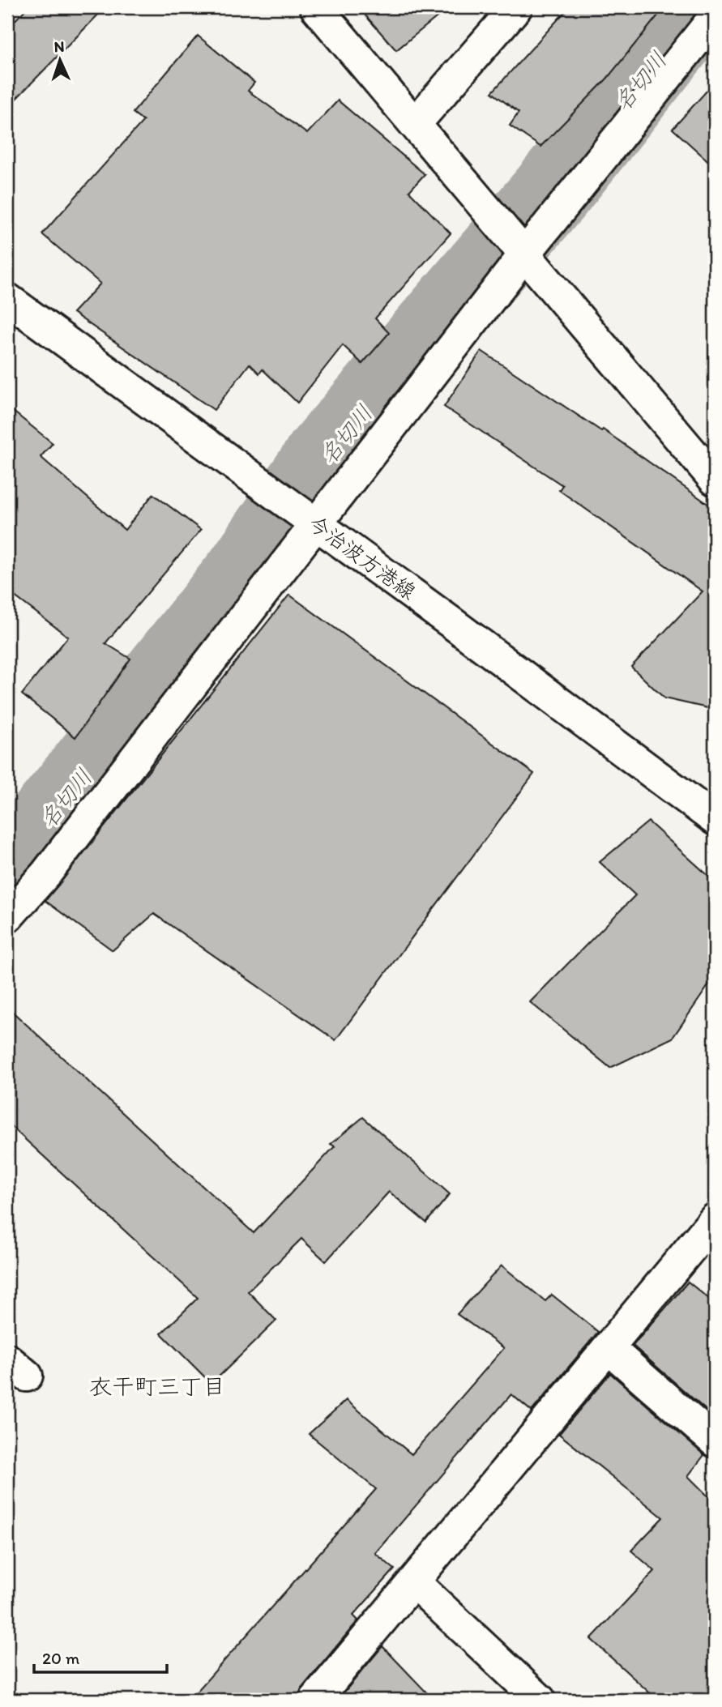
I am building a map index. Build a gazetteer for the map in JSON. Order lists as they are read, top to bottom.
{
  "streets": {
    "street": ["今治波方港線"]
  },
  "districts": ["衣干町三丁目"],
  "water": ["名切川"],
  "scale_bar": "20 m",
  "north": "top"
}
